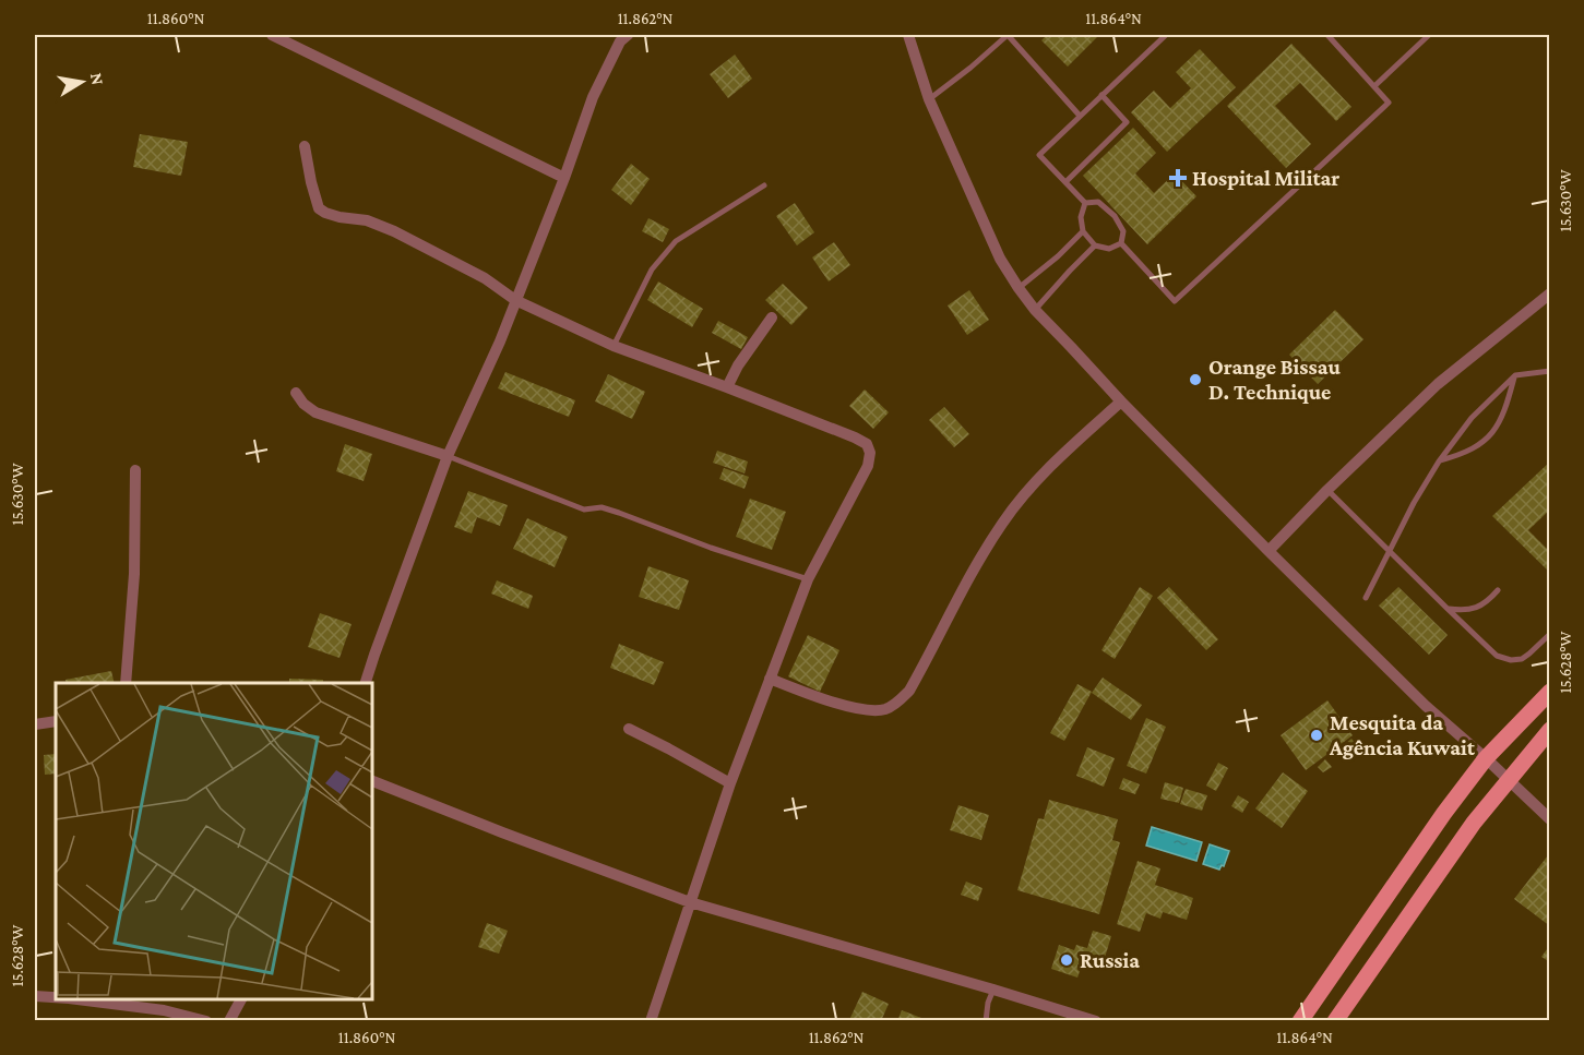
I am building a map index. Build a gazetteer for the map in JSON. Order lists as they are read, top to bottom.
{
  "places": {
    "health": ["Hospital Militar"],
    "other": ["Orange Bissau D. Technique", "Mesquita da Agência Kuwait", "Russia"]
  },
  "north": "right",
  "coordinates": [
    "11.860°N",
    "11.862°N",
    "11.864°N",
    "15.630°W",
    "15.628°W"
  ]
}
